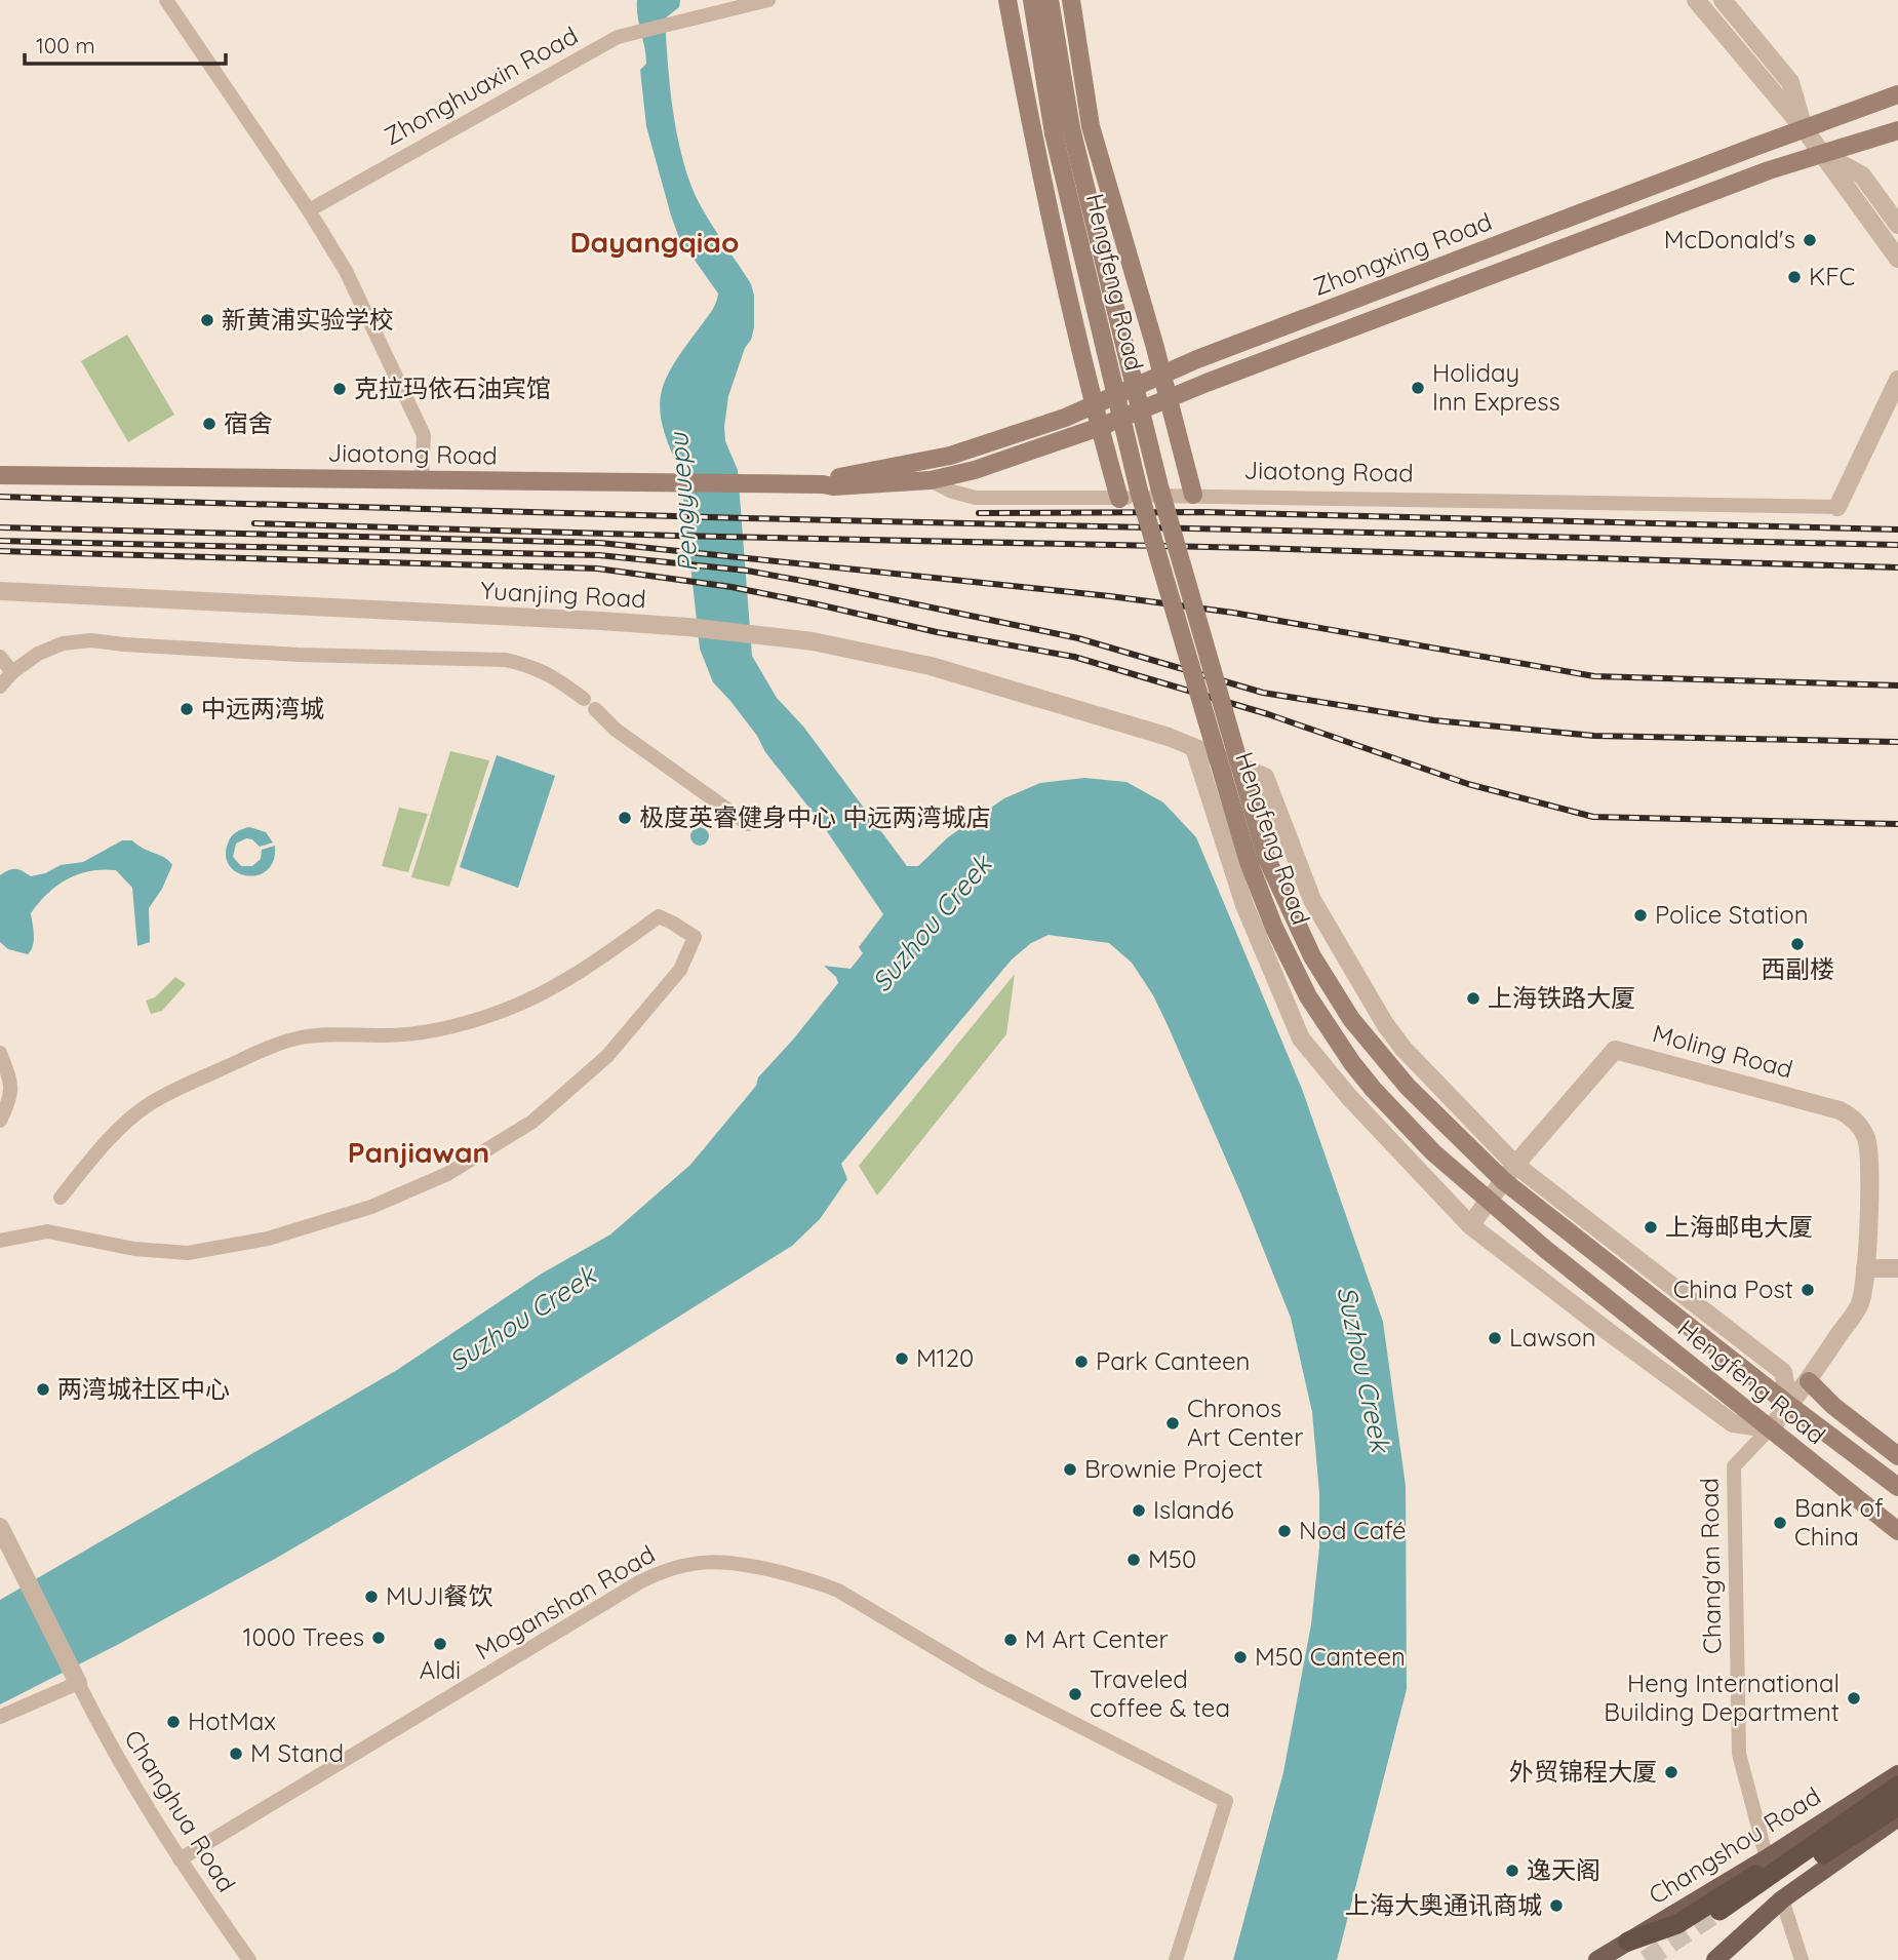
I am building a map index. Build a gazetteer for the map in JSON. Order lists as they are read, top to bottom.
{
  "streets": {
    "main road": [
      "Zhongxing Road",
      "Hengfeng Road",
      "Jiaotong Road",
      "Changshou Road"
    ],
    "street": [
      "Zhonghuaxin Road",
      "Yuanjing Road",
      "Moling Road",
      "Chang'an Road",
      "Moganshan Road",
      "Changhua Road"
    ]
  },
  "crossings": [
    ["Zhongxing Road", "Hengfeng Road"],
    ["Zhongxing Road", "Jiaotong Road"],
    ["Hengfeng Road", "Jiaotong Road"],
    ["Hengfeng Road", "Yuanjing Road"],
    ["Hengfeng Road", "Chang'an Road"],
    ["Yuanjing Road", "Moling Road"],
    ["Yuanjing Road", "Chang'an Road"],
    ["Moling Road", "Chang'an Road"],
    ["Chang'an Road", "Changshou Road"],
    ["Moganshan Road", "Changhua Road"]
  ],
  "districts": ["Dayangqiao", "Panjiawan"],
  "water": ["Pengyuepu", "Suzhou Creek"],
  "places": [
    "McDonald's",
    "KFC",
    "新黄浦实验学校",
    "Holiday Inn Express",
    "克拉玛依石油宾馆",
    "宿舍",
    "中远两湾城",
    "极度英睿健身中心 中远两湾城店",
    "Police Station",
    "西副楼",
    "上海铁路大厦",
    "上海邮电大厦",
    "China Post",
    "Lawson",
    "M120",
    "Park Canteen",
    "两湾城社区中心",
    "Chronos Art Center",
    "Brownie Project",
    "Island6",
    "Bank of China",
    "Nod Café",
    "M50",
    "MUJI餐饮",
    "1000 Trees",
    "M Art Center",
    "Aldi",
    "M50 Canteen",
    "Traveled coffee & tea",
    "Heng International Building Department",
    "HotMax",
    "M Stand",
    "外贸锦程大厦",
    "逸天阁",
    "上海大奥通讯商城"
  ],
  "scale_bar": "100 m"
}
